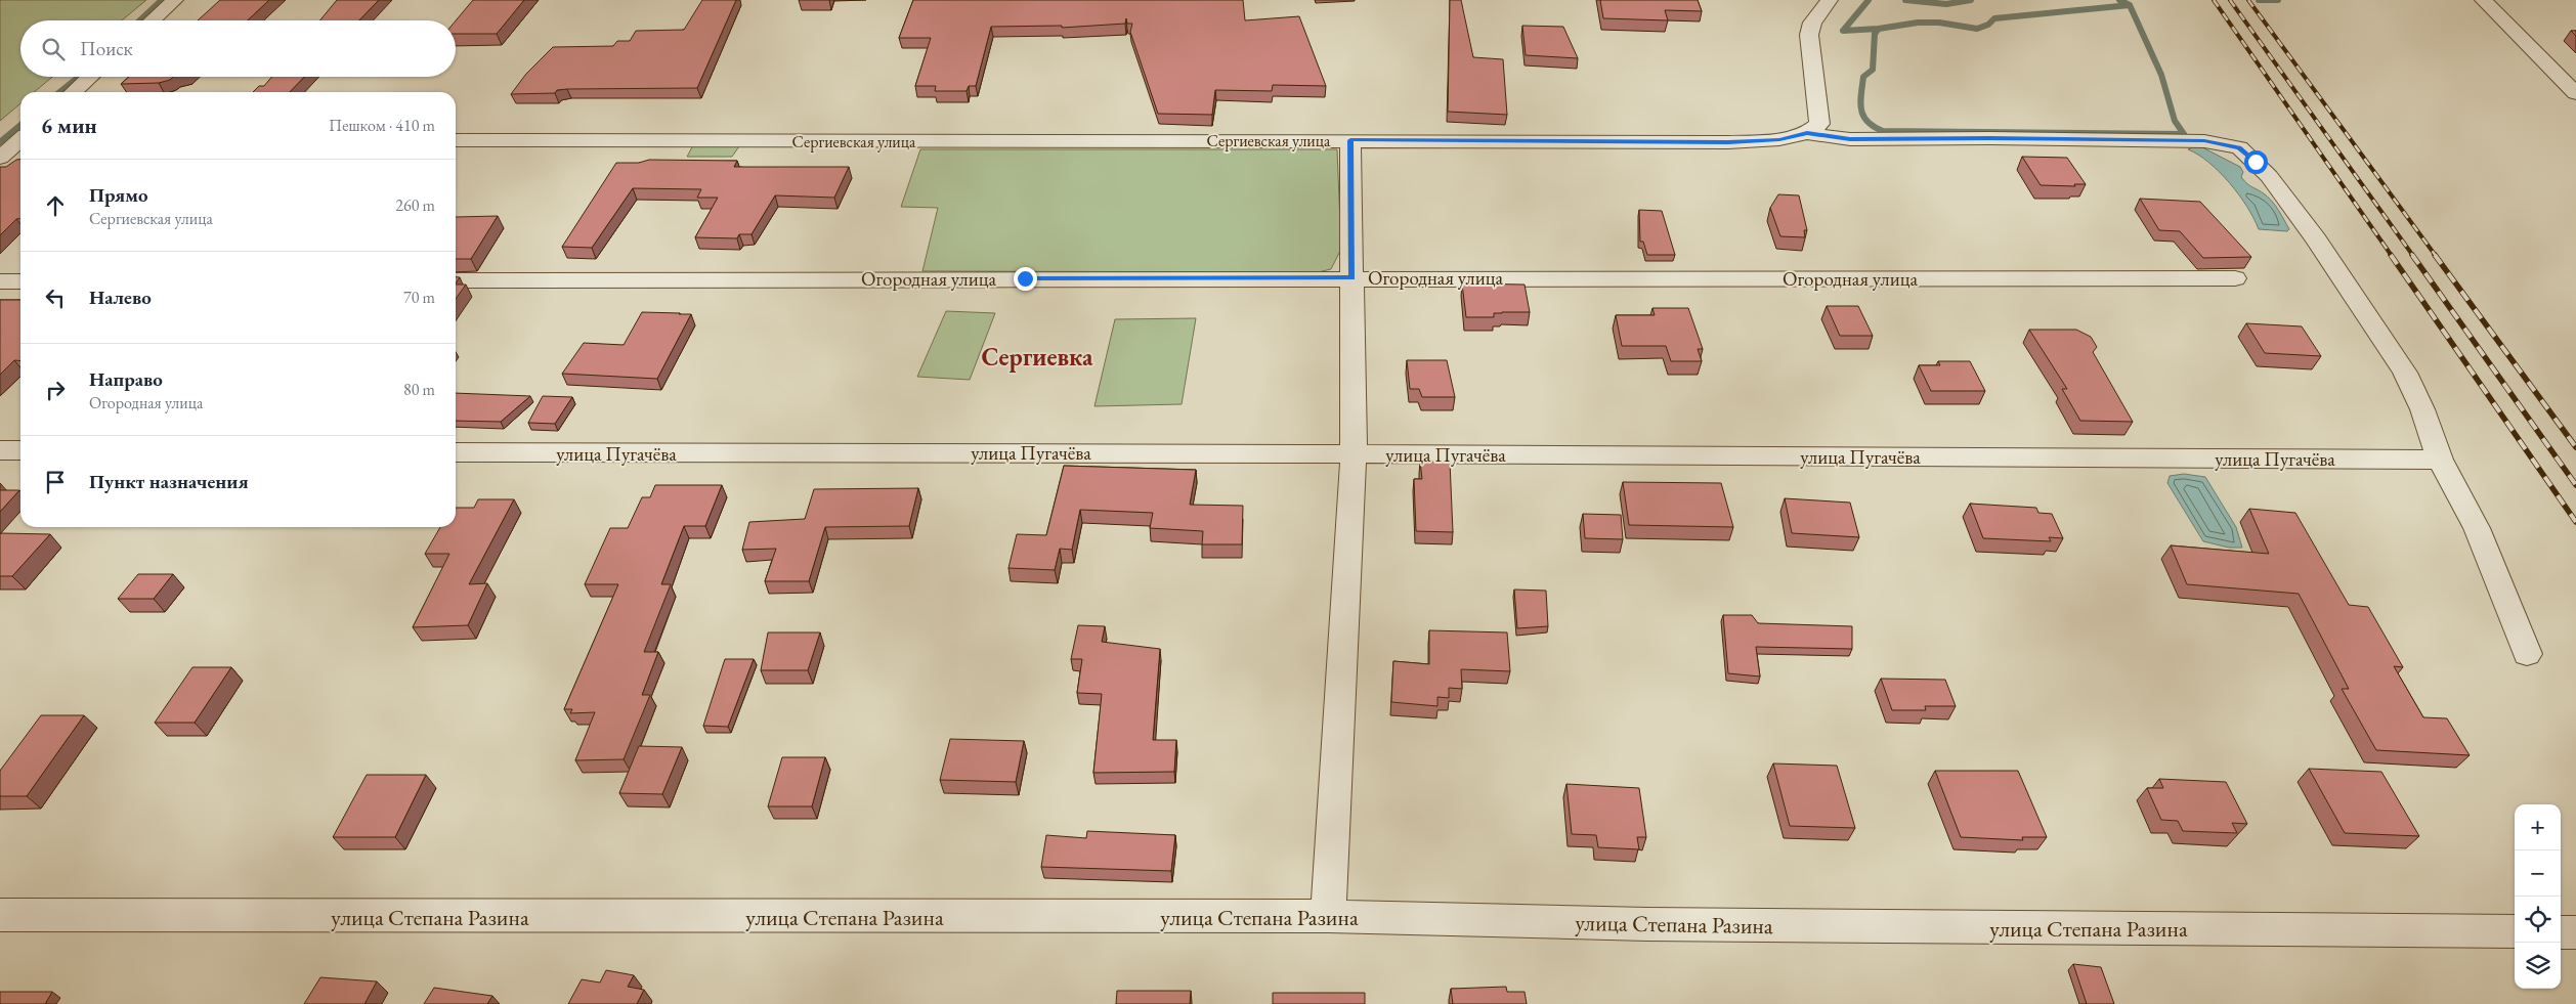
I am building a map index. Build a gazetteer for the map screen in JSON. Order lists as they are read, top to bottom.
{
  "streets": {
    "street": [
      "Сергиевская улица",
      "Огородная улица",
      "улица Пугачёва",
      "улица Степана Разина"
    ]
  },
  "crossings": [
    ["Сергиевская улица", "улица Пугачёва"]
  ],
  "districts": ["Сергиевка"],
  "page": {
    "search": "Поиск",
    "heading": ["6 мин", "Пешком · 410 m"],
    "list": [
      ["Прямо", "Сергиевская улица", "260 m"],
      ["Налево", "70 m"],
      ["Направо", "Огородная улица", "80 m"],
      "Пункт назначения"
    ],
    "map_buttons": ["+", "−"]
  }
}
